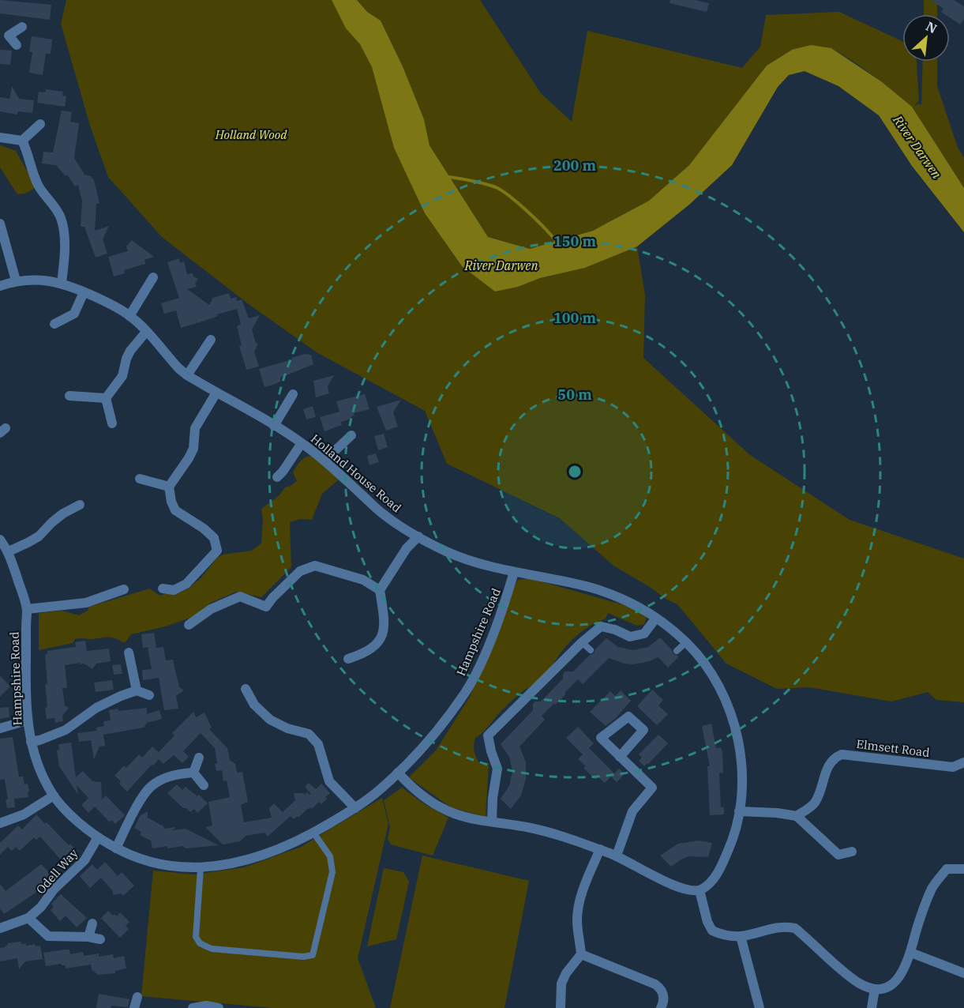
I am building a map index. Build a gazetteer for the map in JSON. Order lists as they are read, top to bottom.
{
  "streets": {
    "street": [
      "Holland House Road",
      "Hampshire Road",
      "Elmsett Road",
      "Odell Way"
    ]
  },
  "crossings": [
    ["Holland House Road", "Hampshire Road"],
    ["Hampshire Road", "Odell Way"]
  ],
  "water": ["River Darwen"],
  "parks": ["Holland Wood"],
  "north": "top right",
  "rings": [
    "200 m",
    "150 m",
    "100 m",
    "50 m"
  ]
}
